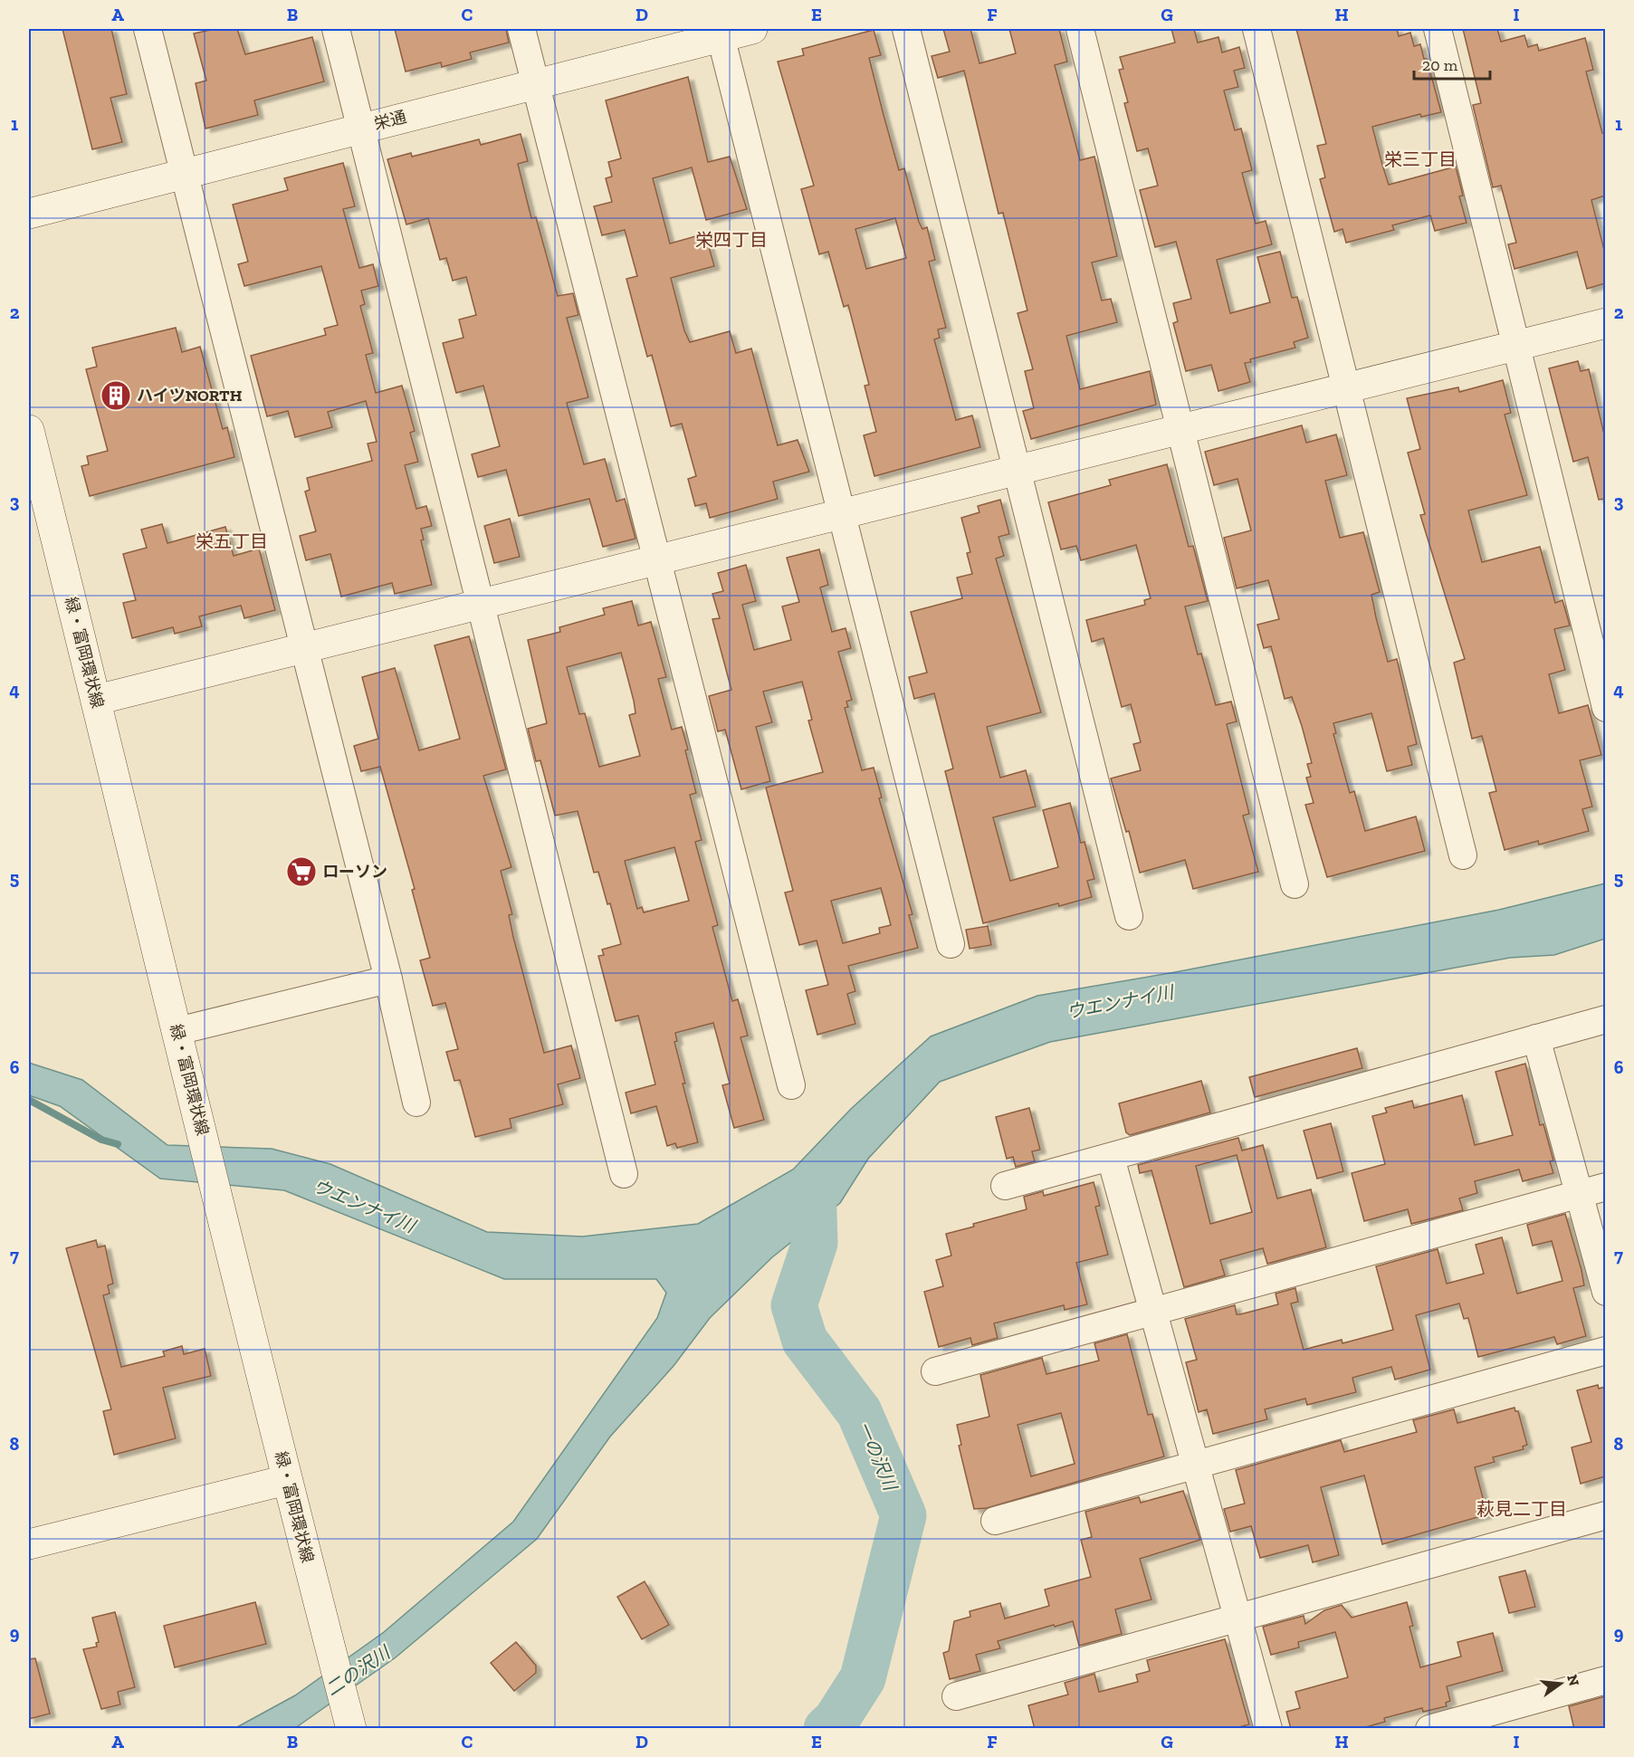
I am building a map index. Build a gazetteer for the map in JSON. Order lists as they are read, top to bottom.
{
  "streets": {
    "street": ["栄通", "緑・富岡環状線"]
  },
  "districts": [
    "栄三丁目",
    "栄四丁目",
    "栄五丁目",
    "萩見二丁目"
  ],
  "water": ["ウエンナイ川", "一の沢川", "二の沢川"],
  "places": {
    "building": ["ハイツNORTH"],
    "supermarket": ["ローソン"]
  },
  "scale_bar": "20 m",
  "north": "right",
  "grid": {
    "columns": [
      "A",
      "B",
      "C",
      "D",
      "E",
      "F",
      "G",
      "H",
      "I"
    ],
    "rows": [
      "1",
      "2",
      "3",
      "4",
      "5",
      "6",
      "7",
      "8",
      "9"
    ]
  }
}
